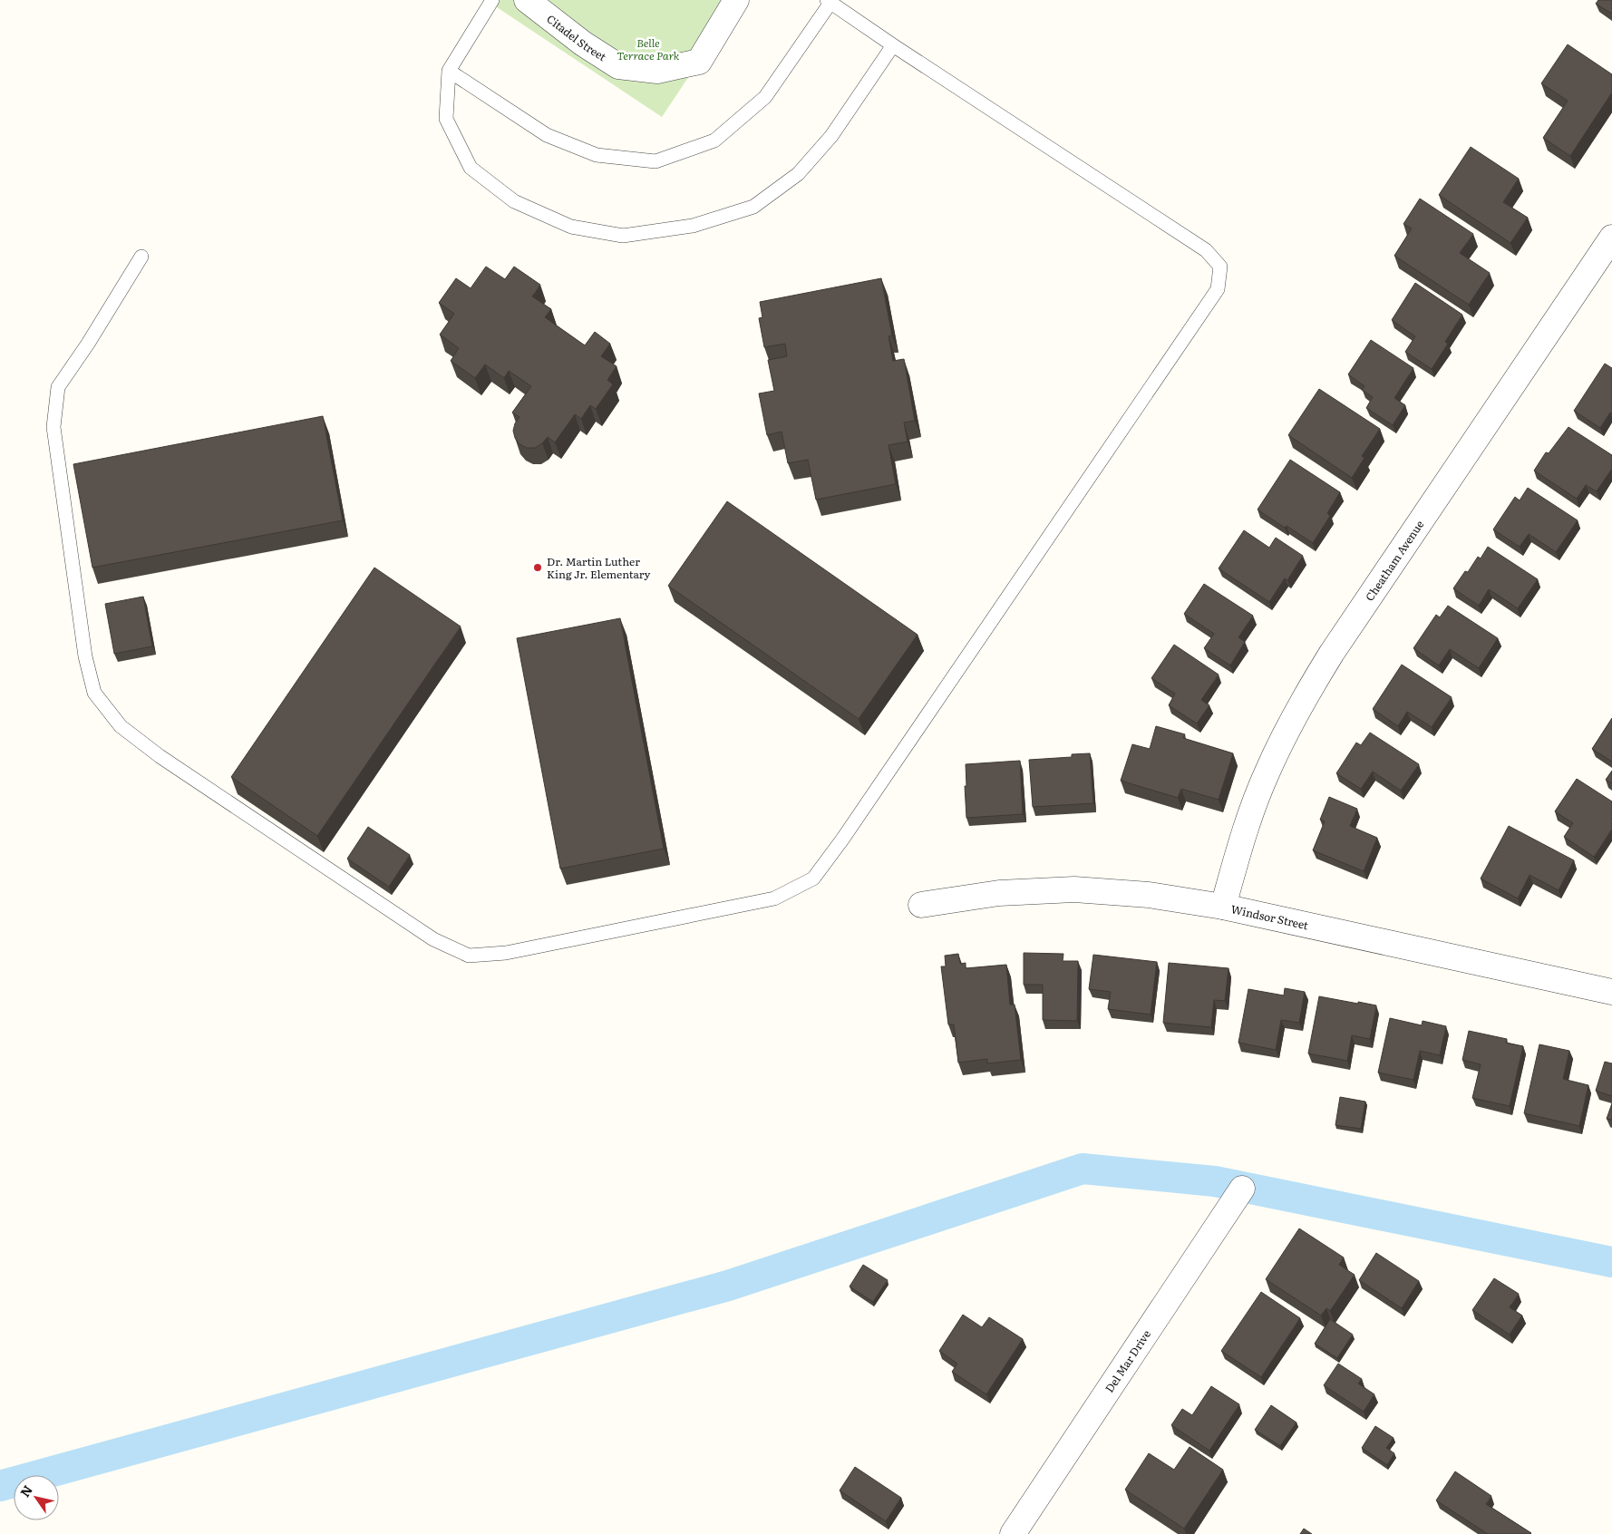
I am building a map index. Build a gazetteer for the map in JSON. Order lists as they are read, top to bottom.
{
  "streets": {
    "street": [
      "Citadel Street",
      "Cheatham Avenue",
      "Windsor Street",
      "Del Mar Drive"
    ]
  },
  "crossings": [
    ["Cheatham Avenue", "Windsor Street"]
  ],
  "parks": ["Belle Terrace Park"],
  "places": ["Dr. Martin Luther King Jr. Elementary"],
  "north": "top left"
}
